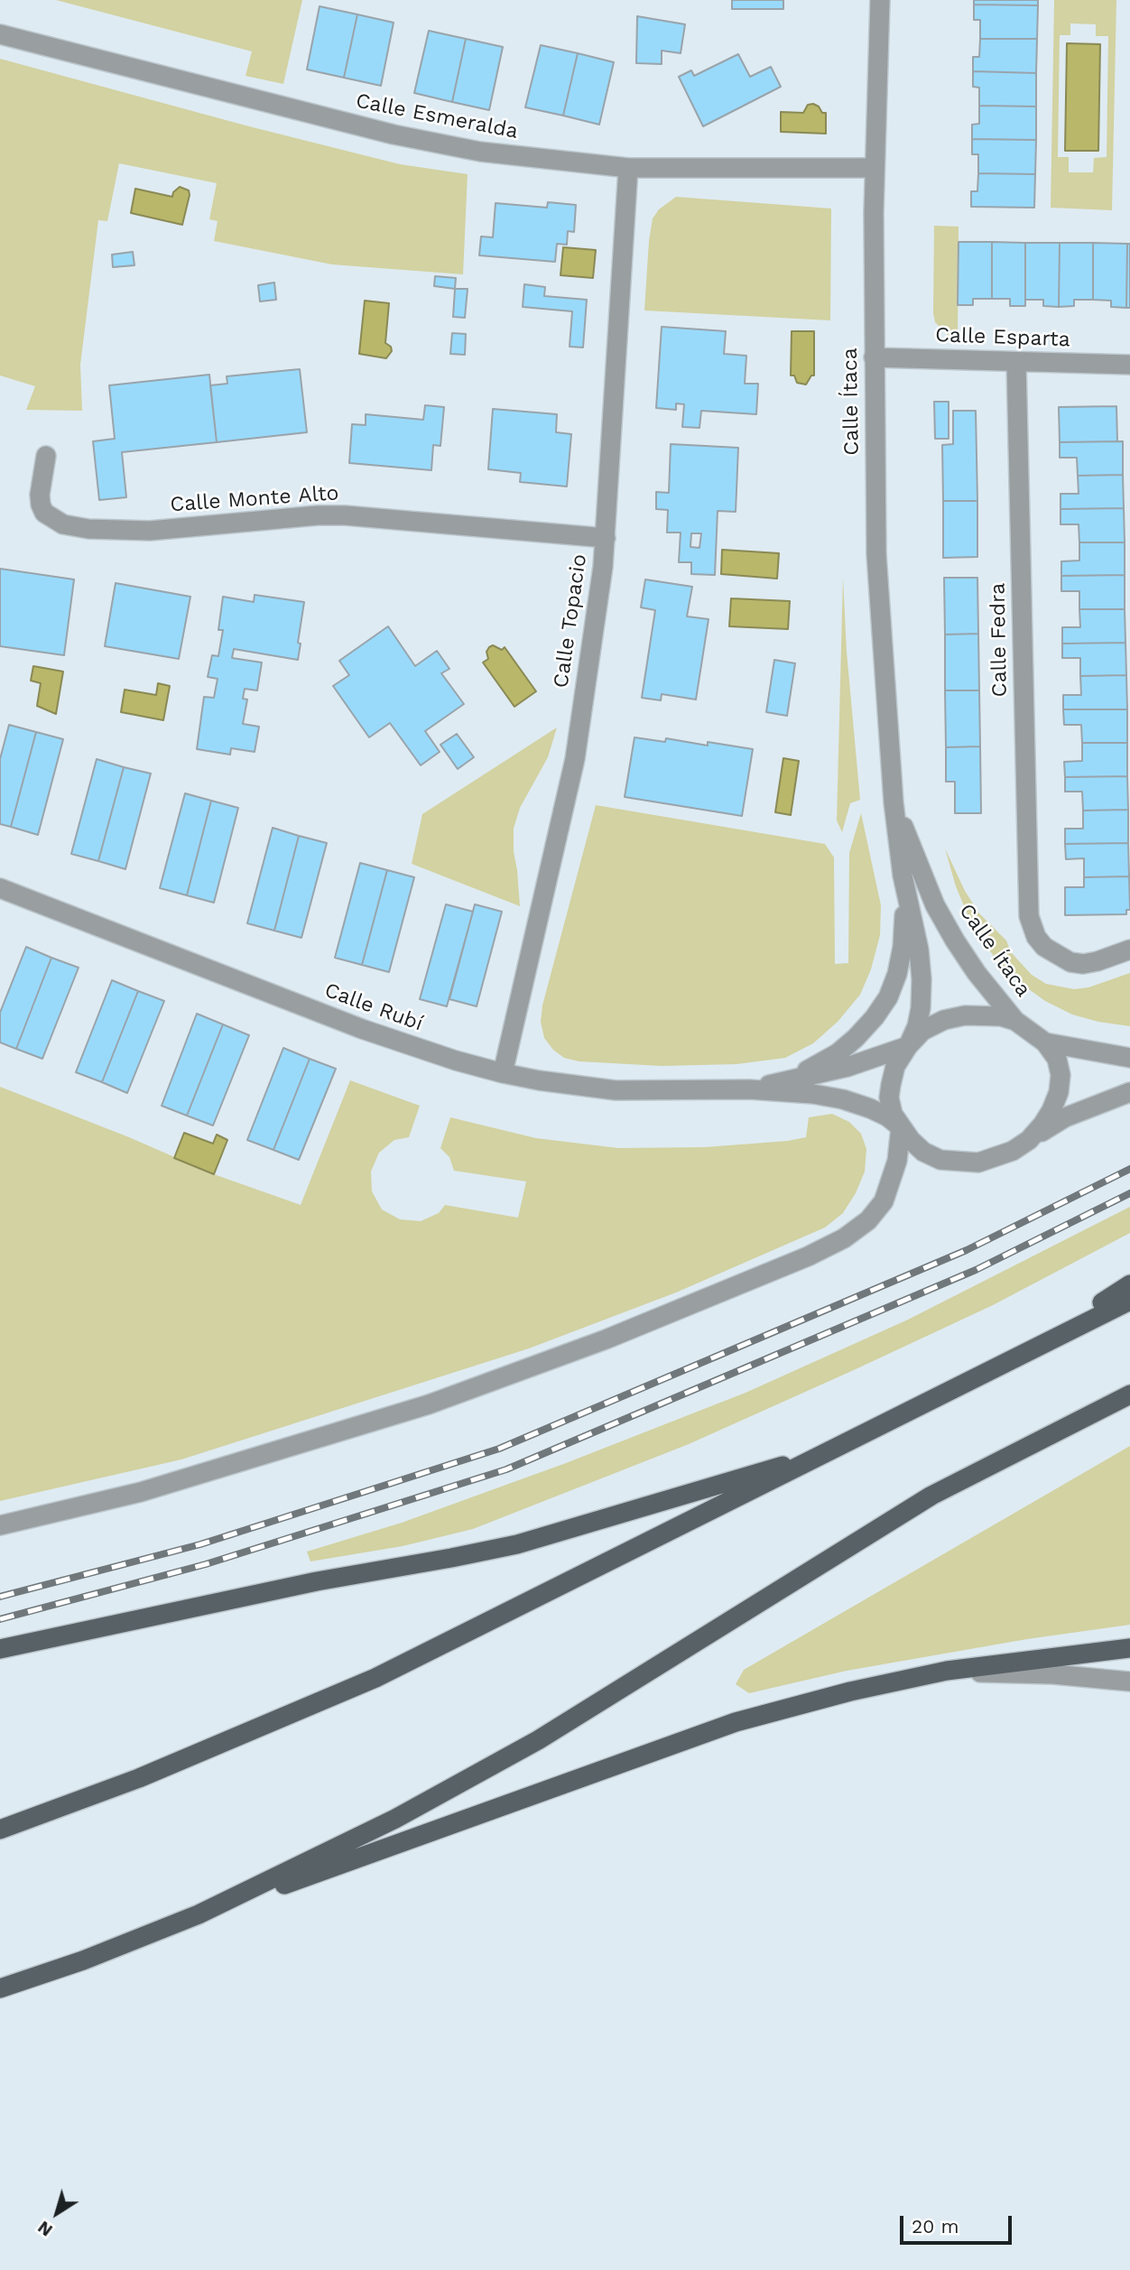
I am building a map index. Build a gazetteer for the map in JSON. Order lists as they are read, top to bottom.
{
  "streets": {
    "street": [
      "Calle Esmeralda",
      "Calle Esparta",
      "Calle Ítaca",
      "Calle Monte Alto",
      "Calle Topacio",
      "Calle Fedra",
      "Calle Rubí"
    ]
  },
  "crossings": [
    ["Calle Esmeralda", "Calle Ítaca"],
    ["Calle Esmeralda", "Calle Topacio"],
    ["Calle Esparta", "Calle Ítaca"],
    ["Calle Esparta", "Calle Fedra"],
    ["Calle Ítaca", "Calle Rubí"],
    ["Calle Monte Alto", "Calle Topacio"],
    ["Calle Topacio", "Calle Rubí"]
  ],
  "scale_bar": "20 m",
  "north": "bottom left"
}
